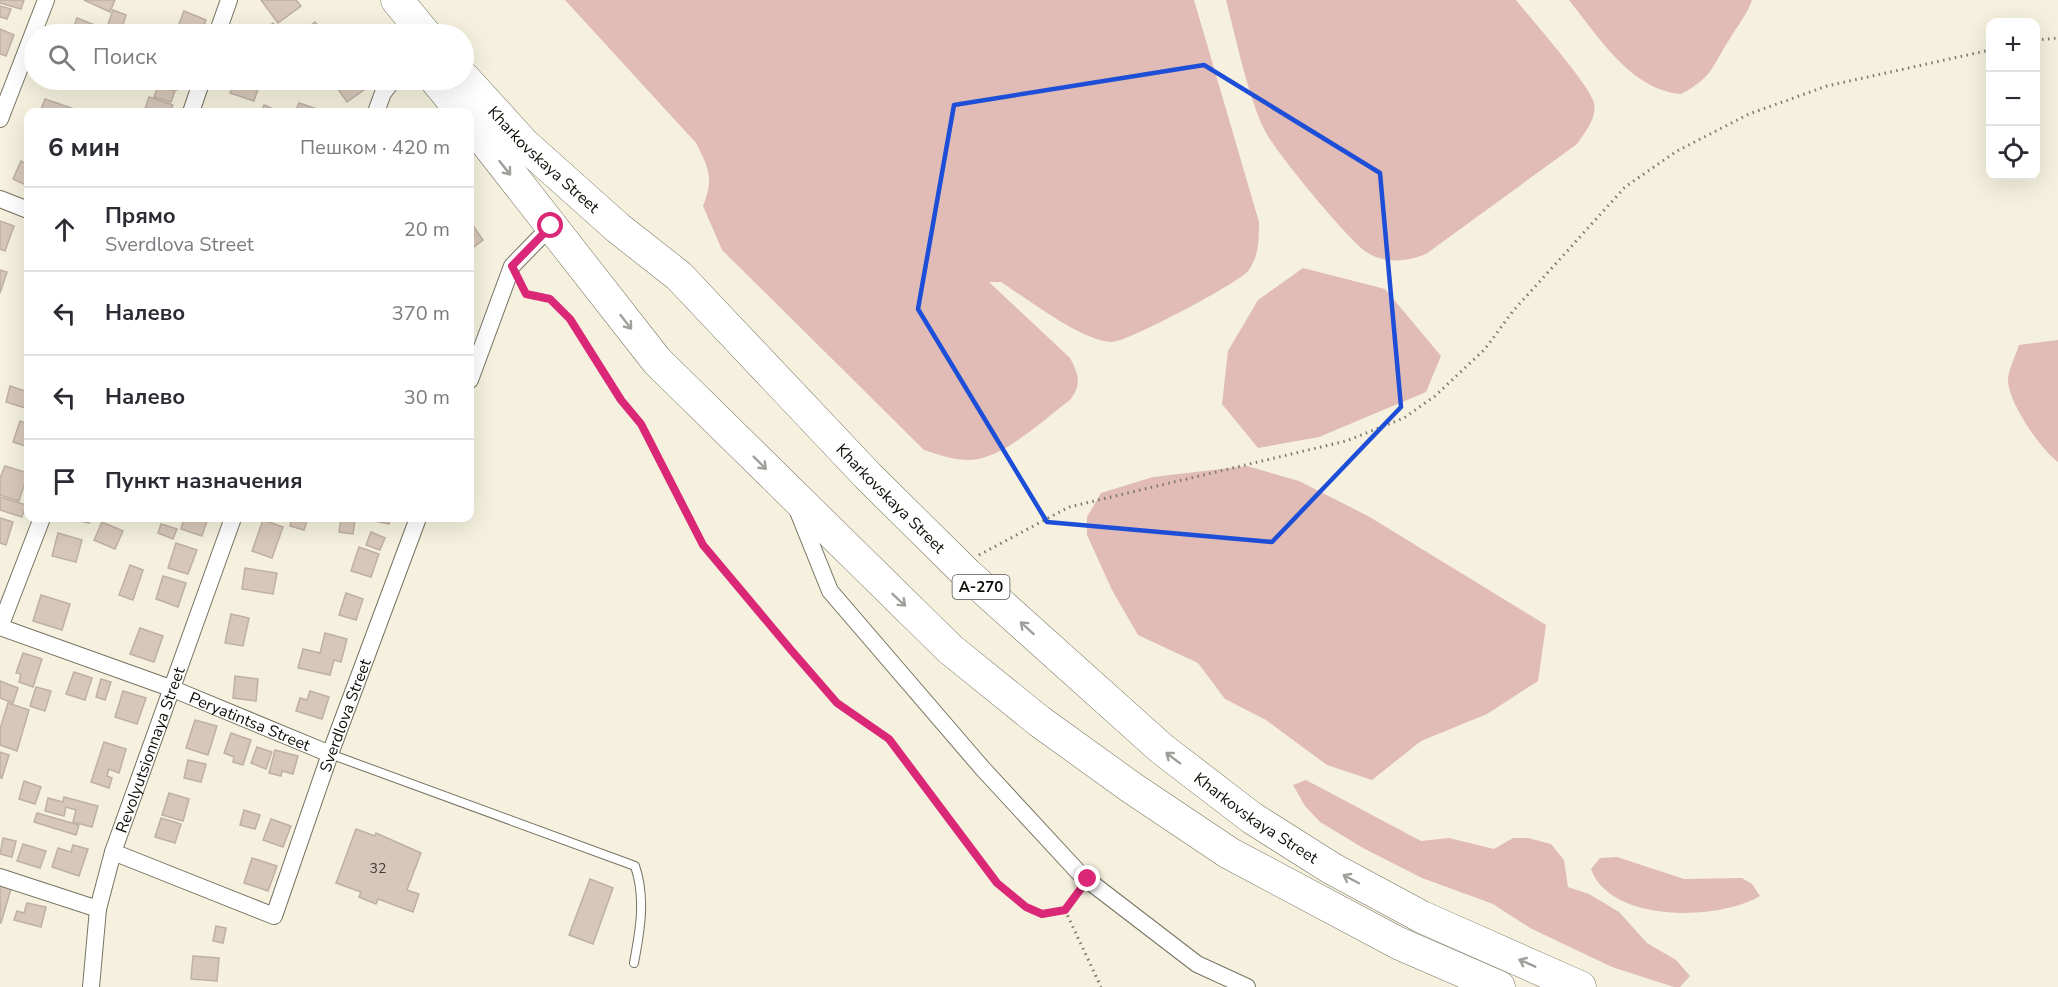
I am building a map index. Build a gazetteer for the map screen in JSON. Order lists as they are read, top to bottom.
{
  "streets": {
    "highway": ["Kharkovskaya Street", "А-270"],
    "street": ["Sverdlova Street", "Peryatintsa Street", "Revolyutsionnaya Street"]
  },
  "crossings": [
    ["Sverdlova Street", "Peryatintsa Street"],
    ["Sverdlova Street", "Revolyutsionnaya Street"],
    ["Peryatintsa Street", "Revolyutsionnaya Street"]
  ],
  "house_numbers": ["32"],
  "page": {
    "map_buttons": ["+", "−"],
    "search": "Поиск",
    "heading": ["6 мин", "Пешком · 420 m"],
    "list": [
      ["Прямо", "Sverdlova Street", "20 m"],
      ["Налево", "370 m"],
      ["Налево", "30 m"],
      "Пункт назначения"
    ]
  }
}
